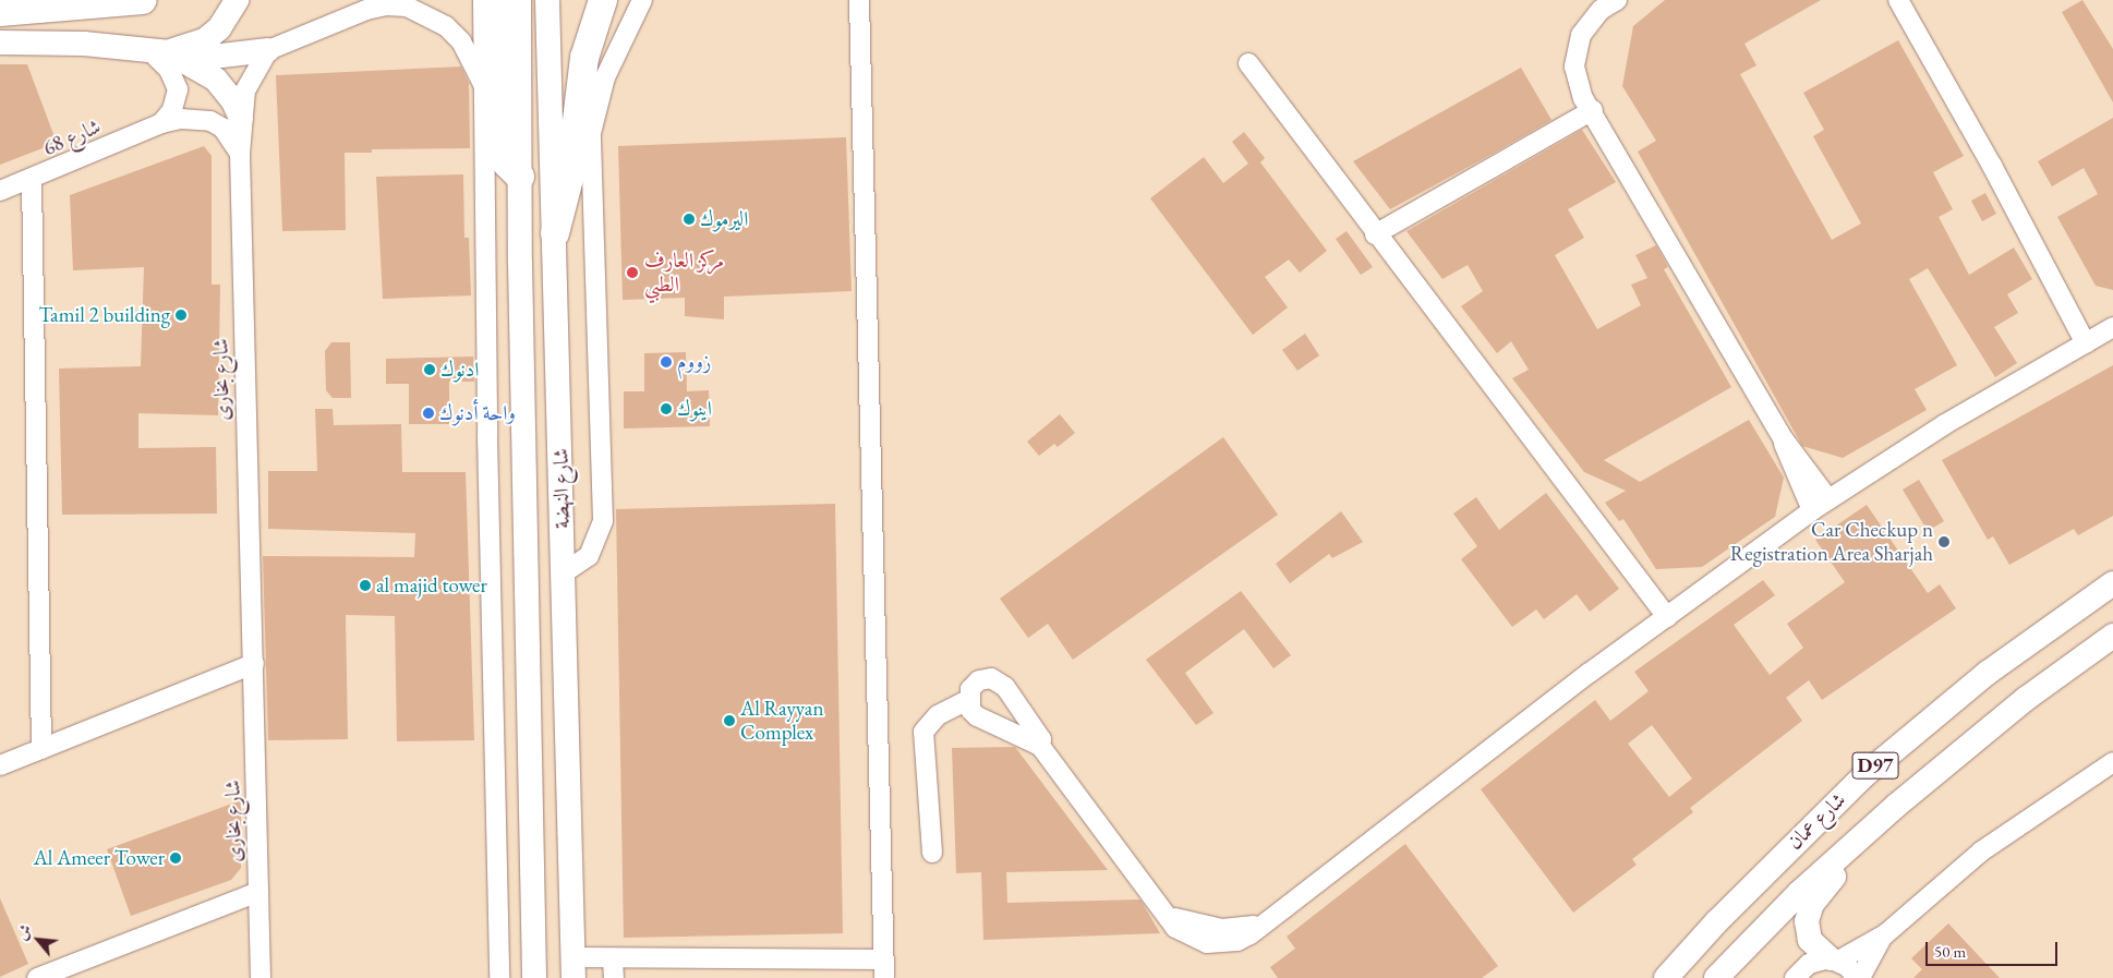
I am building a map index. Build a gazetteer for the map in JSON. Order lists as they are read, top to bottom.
{
  "streets": {
    "main road": ["شارع النهضة", "D97", "شارع عمان"],
    "street": ["شارع 68", "شارع بخارى"]
  },
  "crossings": [
    ["شارع 68", "شارع بخارى"]
  ],
  "places": [
    "اليرموك",
    "مركز العارف الطبي",
    "Tamil 2 building",
    "زووم",
    "ادنوك",
    "اينوك",
    "واحة أدنوك",
    "Car Checkup n Registration Area Sharjah",
    "al majid tower",
    "Al Rayyan Complex",
    "Al Ameer Tower"
  ],
  "scale_bar": "50 m",
  "north": "top left"
}
